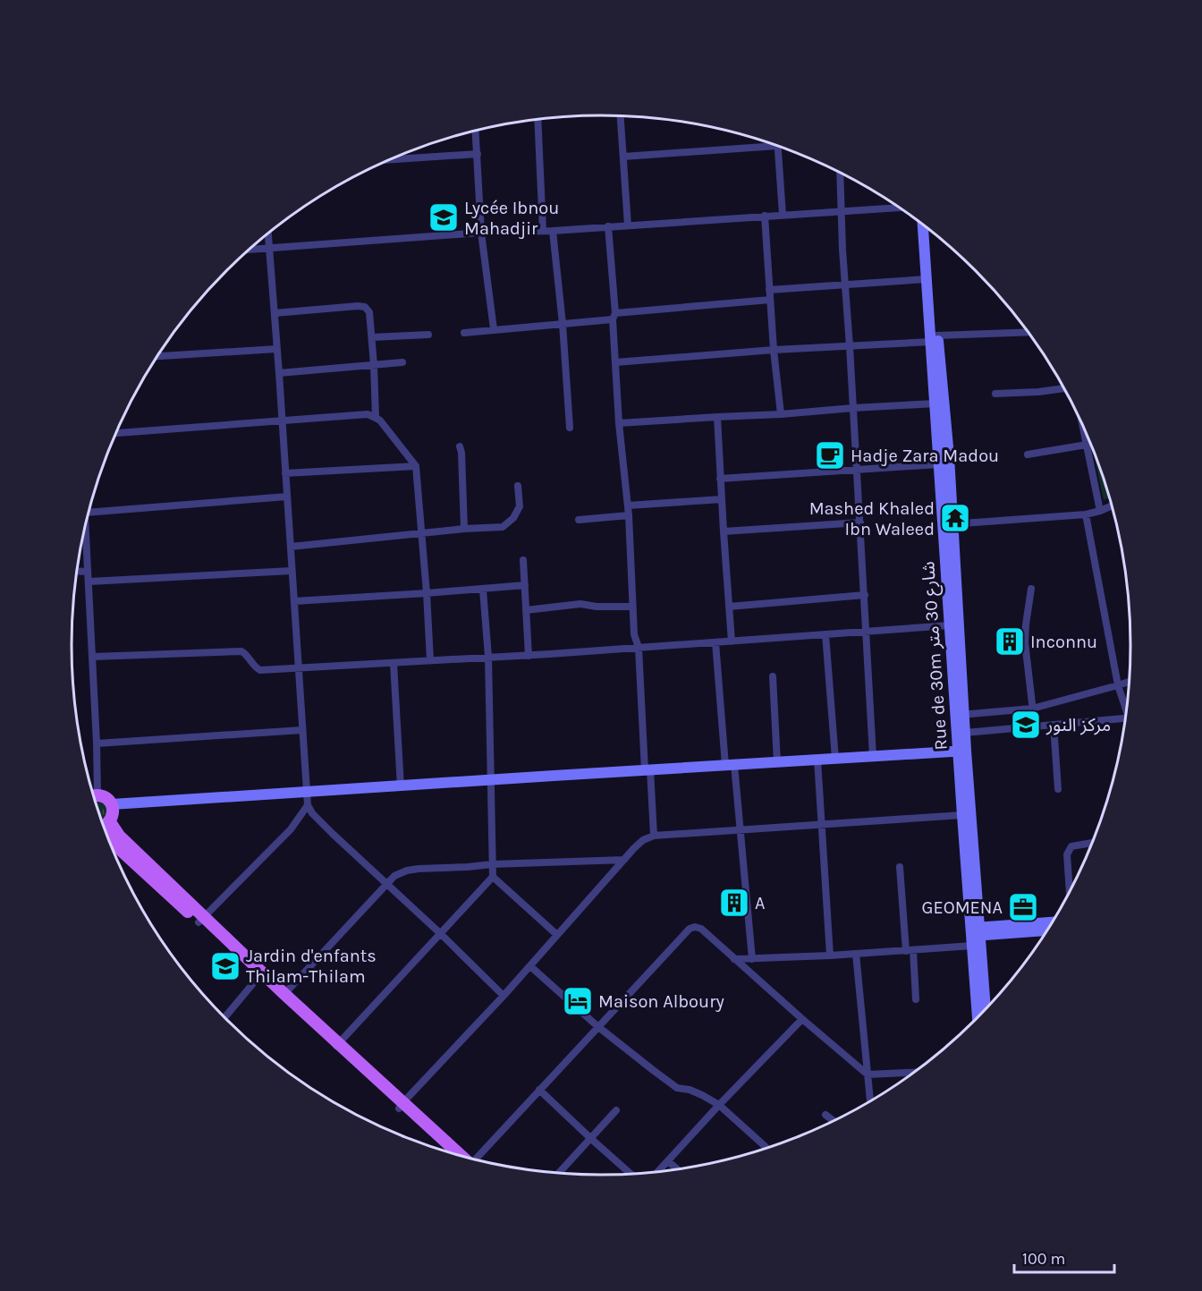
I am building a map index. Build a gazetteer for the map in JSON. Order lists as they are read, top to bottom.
{
  "streets": {
    "street": ["Rue de 30m شارع 30 متر"]
  },
  "places": {
    "school or university": ["Lycée Ibnou Mahadjir", "مركز النور", "Jardin d'enfants Thilam-Thilam"],
    "cafe": ["Hadje Zara Madou"],
    "temple": ["Mashed Khaled Ibn Waleed"],
    "building": ["Inconnu", "A"],
    "office": ["GEOMENA"],
    "hotel": ["Maison Alboury"]
  },
  "scale_bar": "100 m"
}
